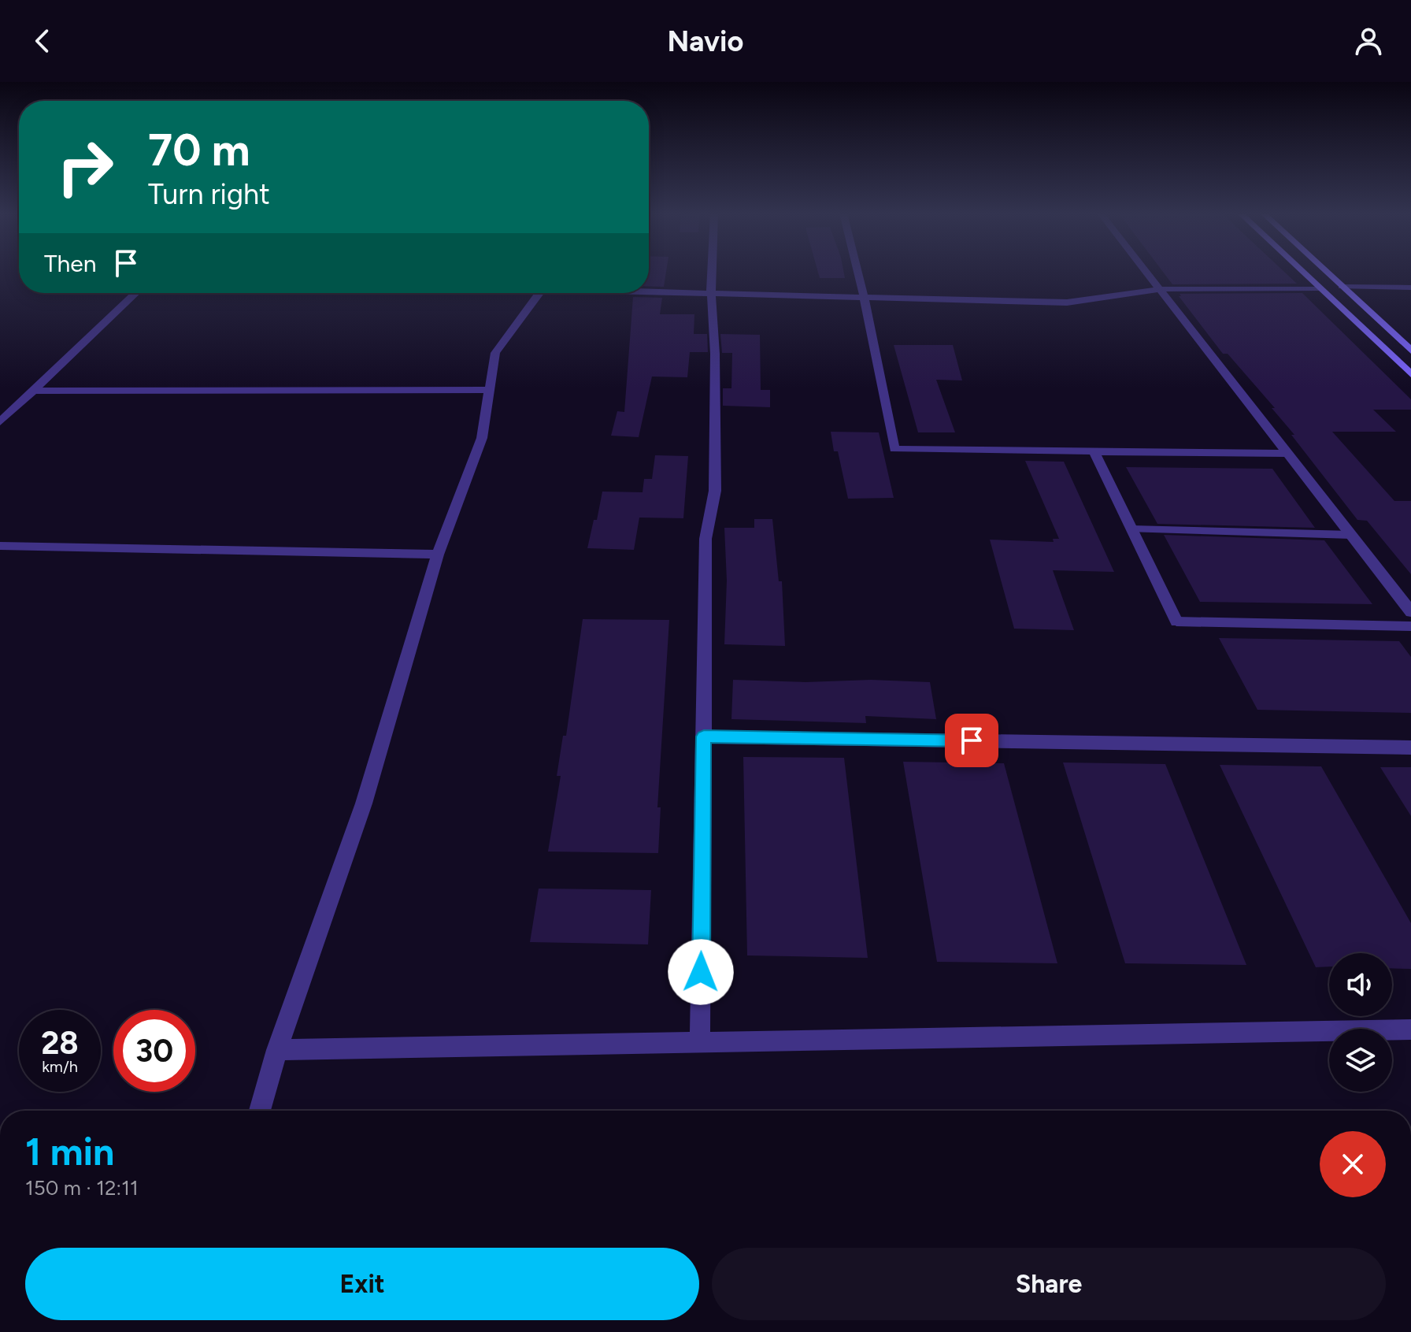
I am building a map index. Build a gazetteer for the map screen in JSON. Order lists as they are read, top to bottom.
{
  "page": {
    "header": "Navio",
    "turn": ["70 m", "Turn right"],
    "then": "Then",
    "speed": "28 km/h",
    "limit": "30",
    "heading": ["1 min", "150 m · 12:11"],
    "buttons": ["Exit", "Share"]
  }
}
